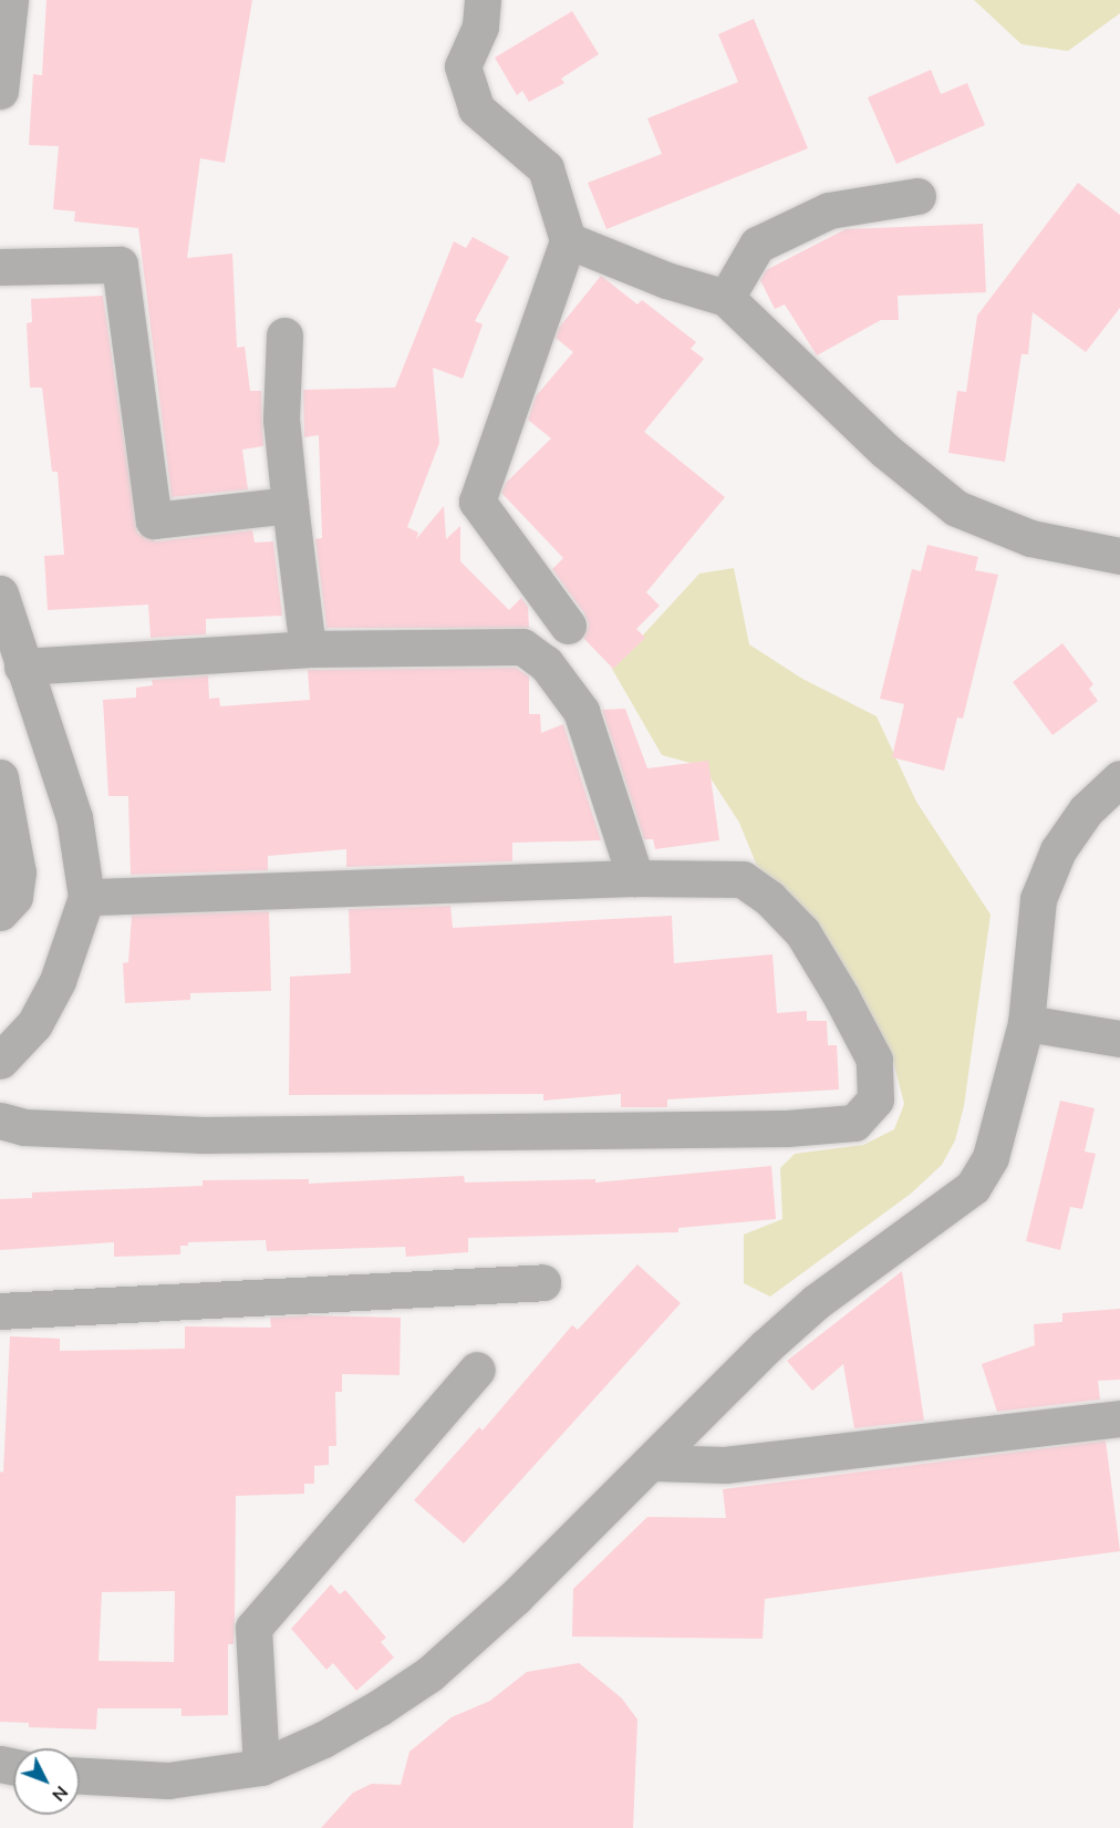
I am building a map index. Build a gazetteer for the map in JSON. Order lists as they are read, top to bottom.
{
  "north": "bottom right"
}
